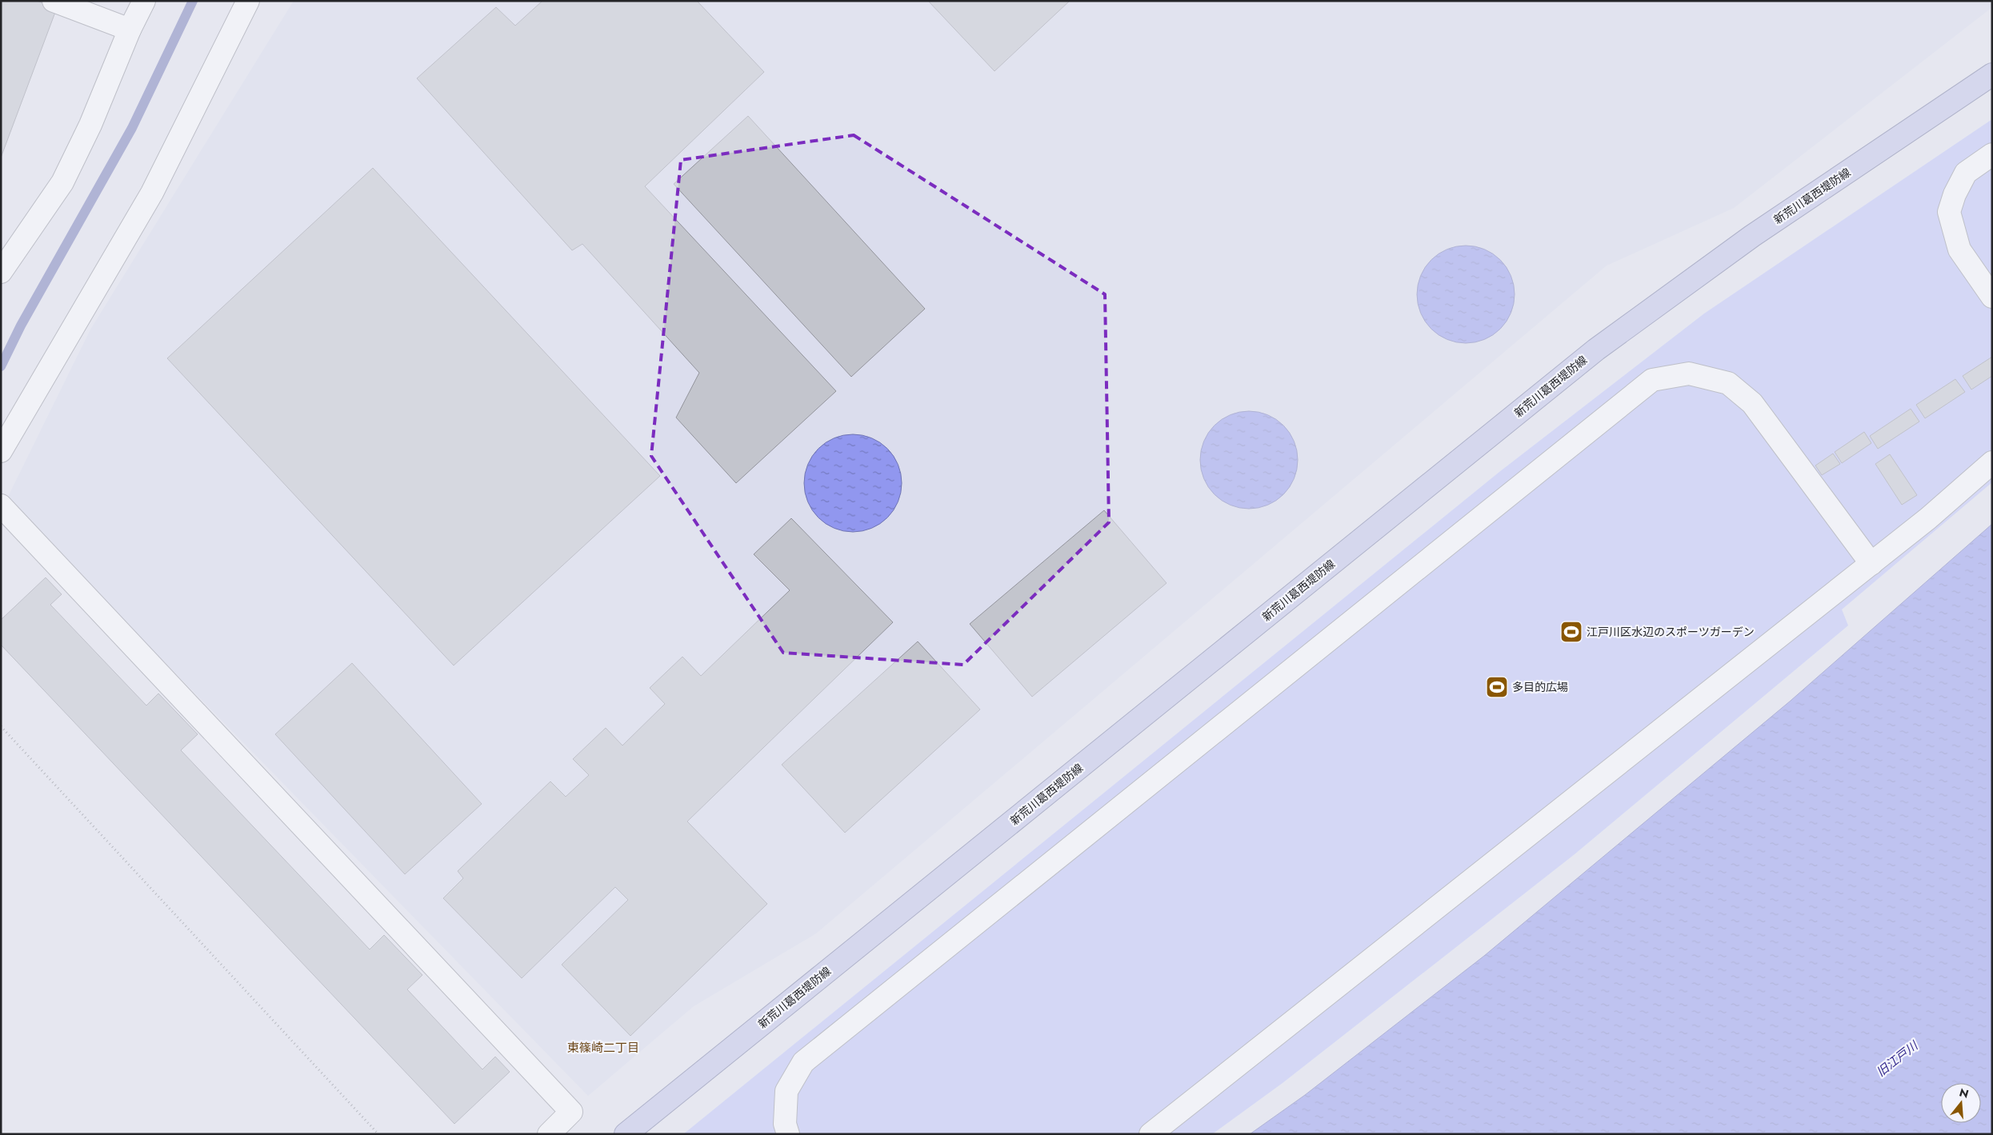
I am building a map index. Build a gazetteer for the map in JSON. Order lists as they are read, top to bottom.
{
  "streets": {
    "main road": ["新荒川葛西堤防線"]
  },
  "districts": ["東篠崎二丁目"],
  "water": ["旧江戸川"],
  "places": {
    "sports": ["江戸川区水辺のスポーツガーデン", "多目的広場"]
  },
  "north": "top"
}
